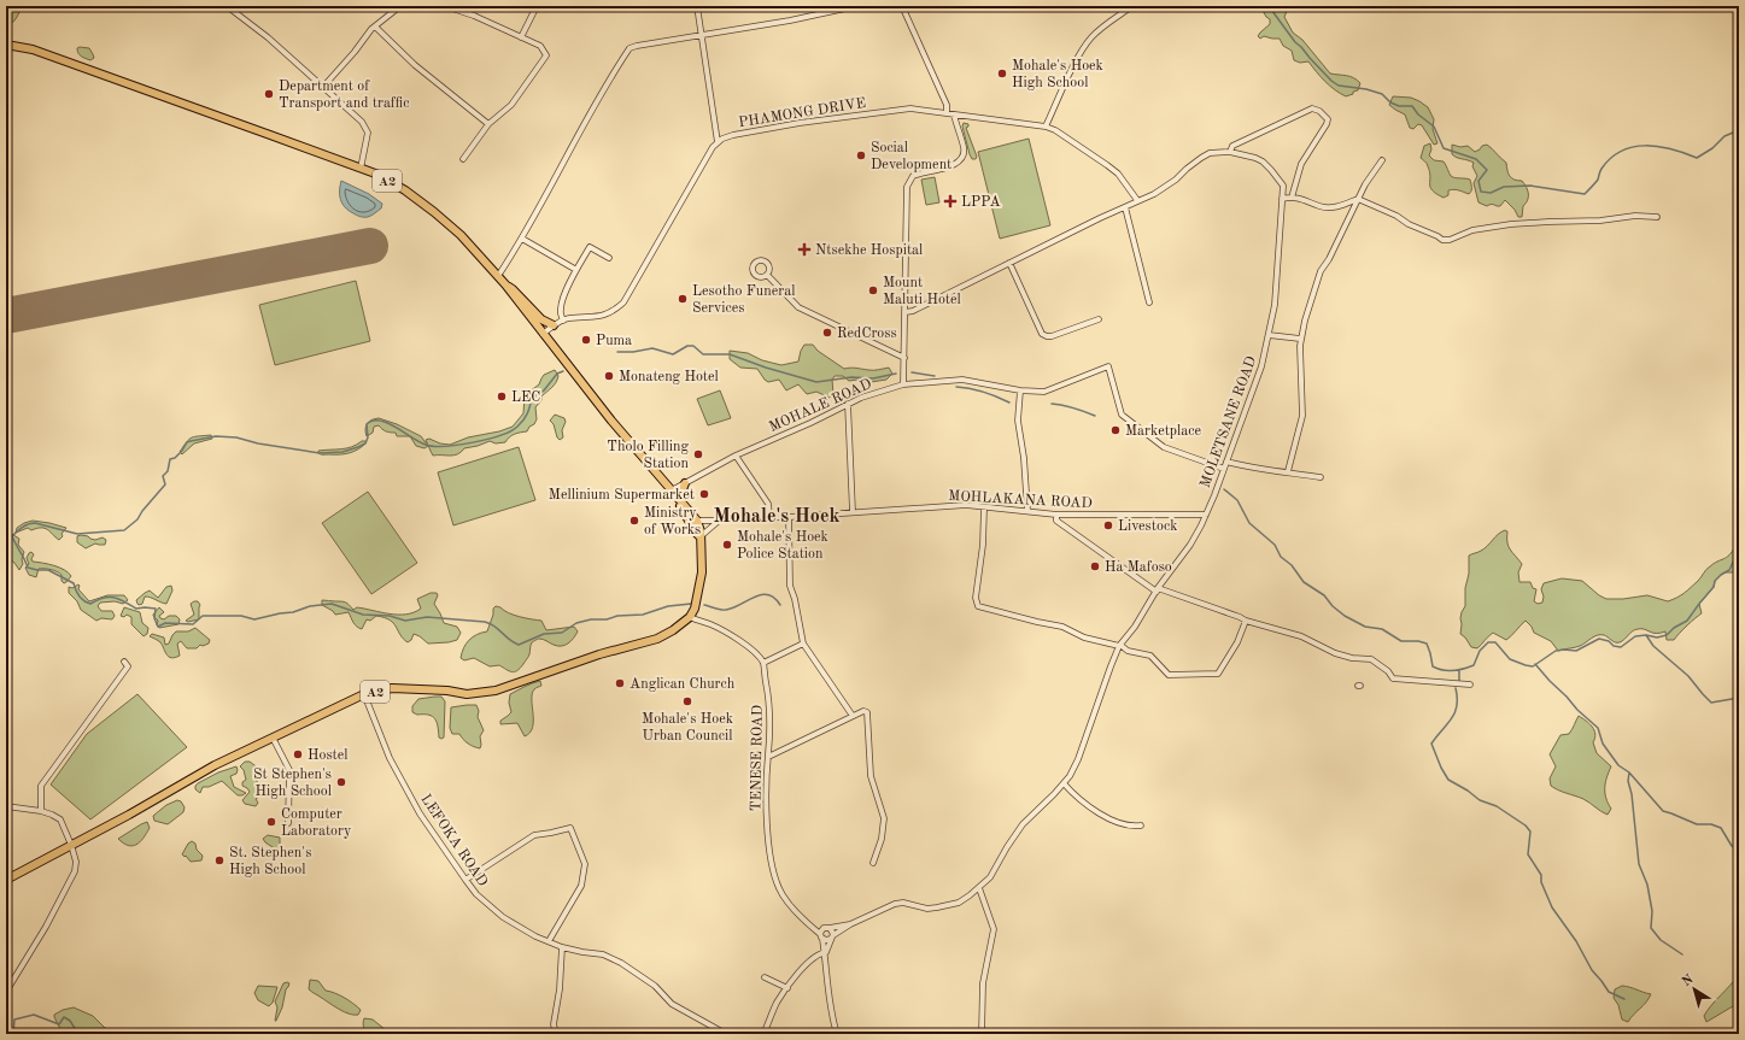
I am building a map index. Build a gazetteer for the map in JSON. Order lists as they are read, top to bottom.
{
  "streets": {
    "main road": ["A2"],
    "street": [
      "PHAMONG DRIVE",
      "MOHALE ROAD",
      "MOLETSANE ROAD",
      "MOHLAKANA ROAD",
      "TENESE ROAD",
      "LEFOKA ROAD"
    ]
  },
  "crossings": [
    ["PHAMONG DRIVE", "MOLETSANE ROAD"],
    ["A2", "MOHALE ROAD"],
    ["A2", "MOHLAKANA ROAD"],
    ["A2", "LEFOKA ROAD"],
    ["MOHALE ROAD", "MOLETSANE ROAD"],
    ["MOLETSANE ROAD", "MOHLAKANA ROAD"],
    ["MOLETSANE ROAD", "TENESE ROAD"]
  ],
  "districts": ["Mohale's Hoek"],
  "places": {
    "other": [
      "Mohale's Hoek High School",
      "Department of Transport and traffic",
      "Social Development",
      "Mount Maluti Hotel",
      "Lesotho Funeral Services",
      "RedCross",
      "Puma",
      "Monateng Hotel",
      "LEC",
      "Marketplace",
      "Tholo Filling Station",
      "Mellinium Supermarket",
      "Ministry of Works",
      "Livestock",
      "Mohale's Hoek Police Station",
      "Ha Mafoso",
      "Anglican Church",
      "Mohale's Hoek Urban Council",
      "Hostel",
      "St Stephen's High School",
      "Computer Laboratory",
      "St. Stephen's High School"
    ],
    "health": ["LPPA", "Ntsekhe Hospital"]
  },
  "north": "top left"
}
